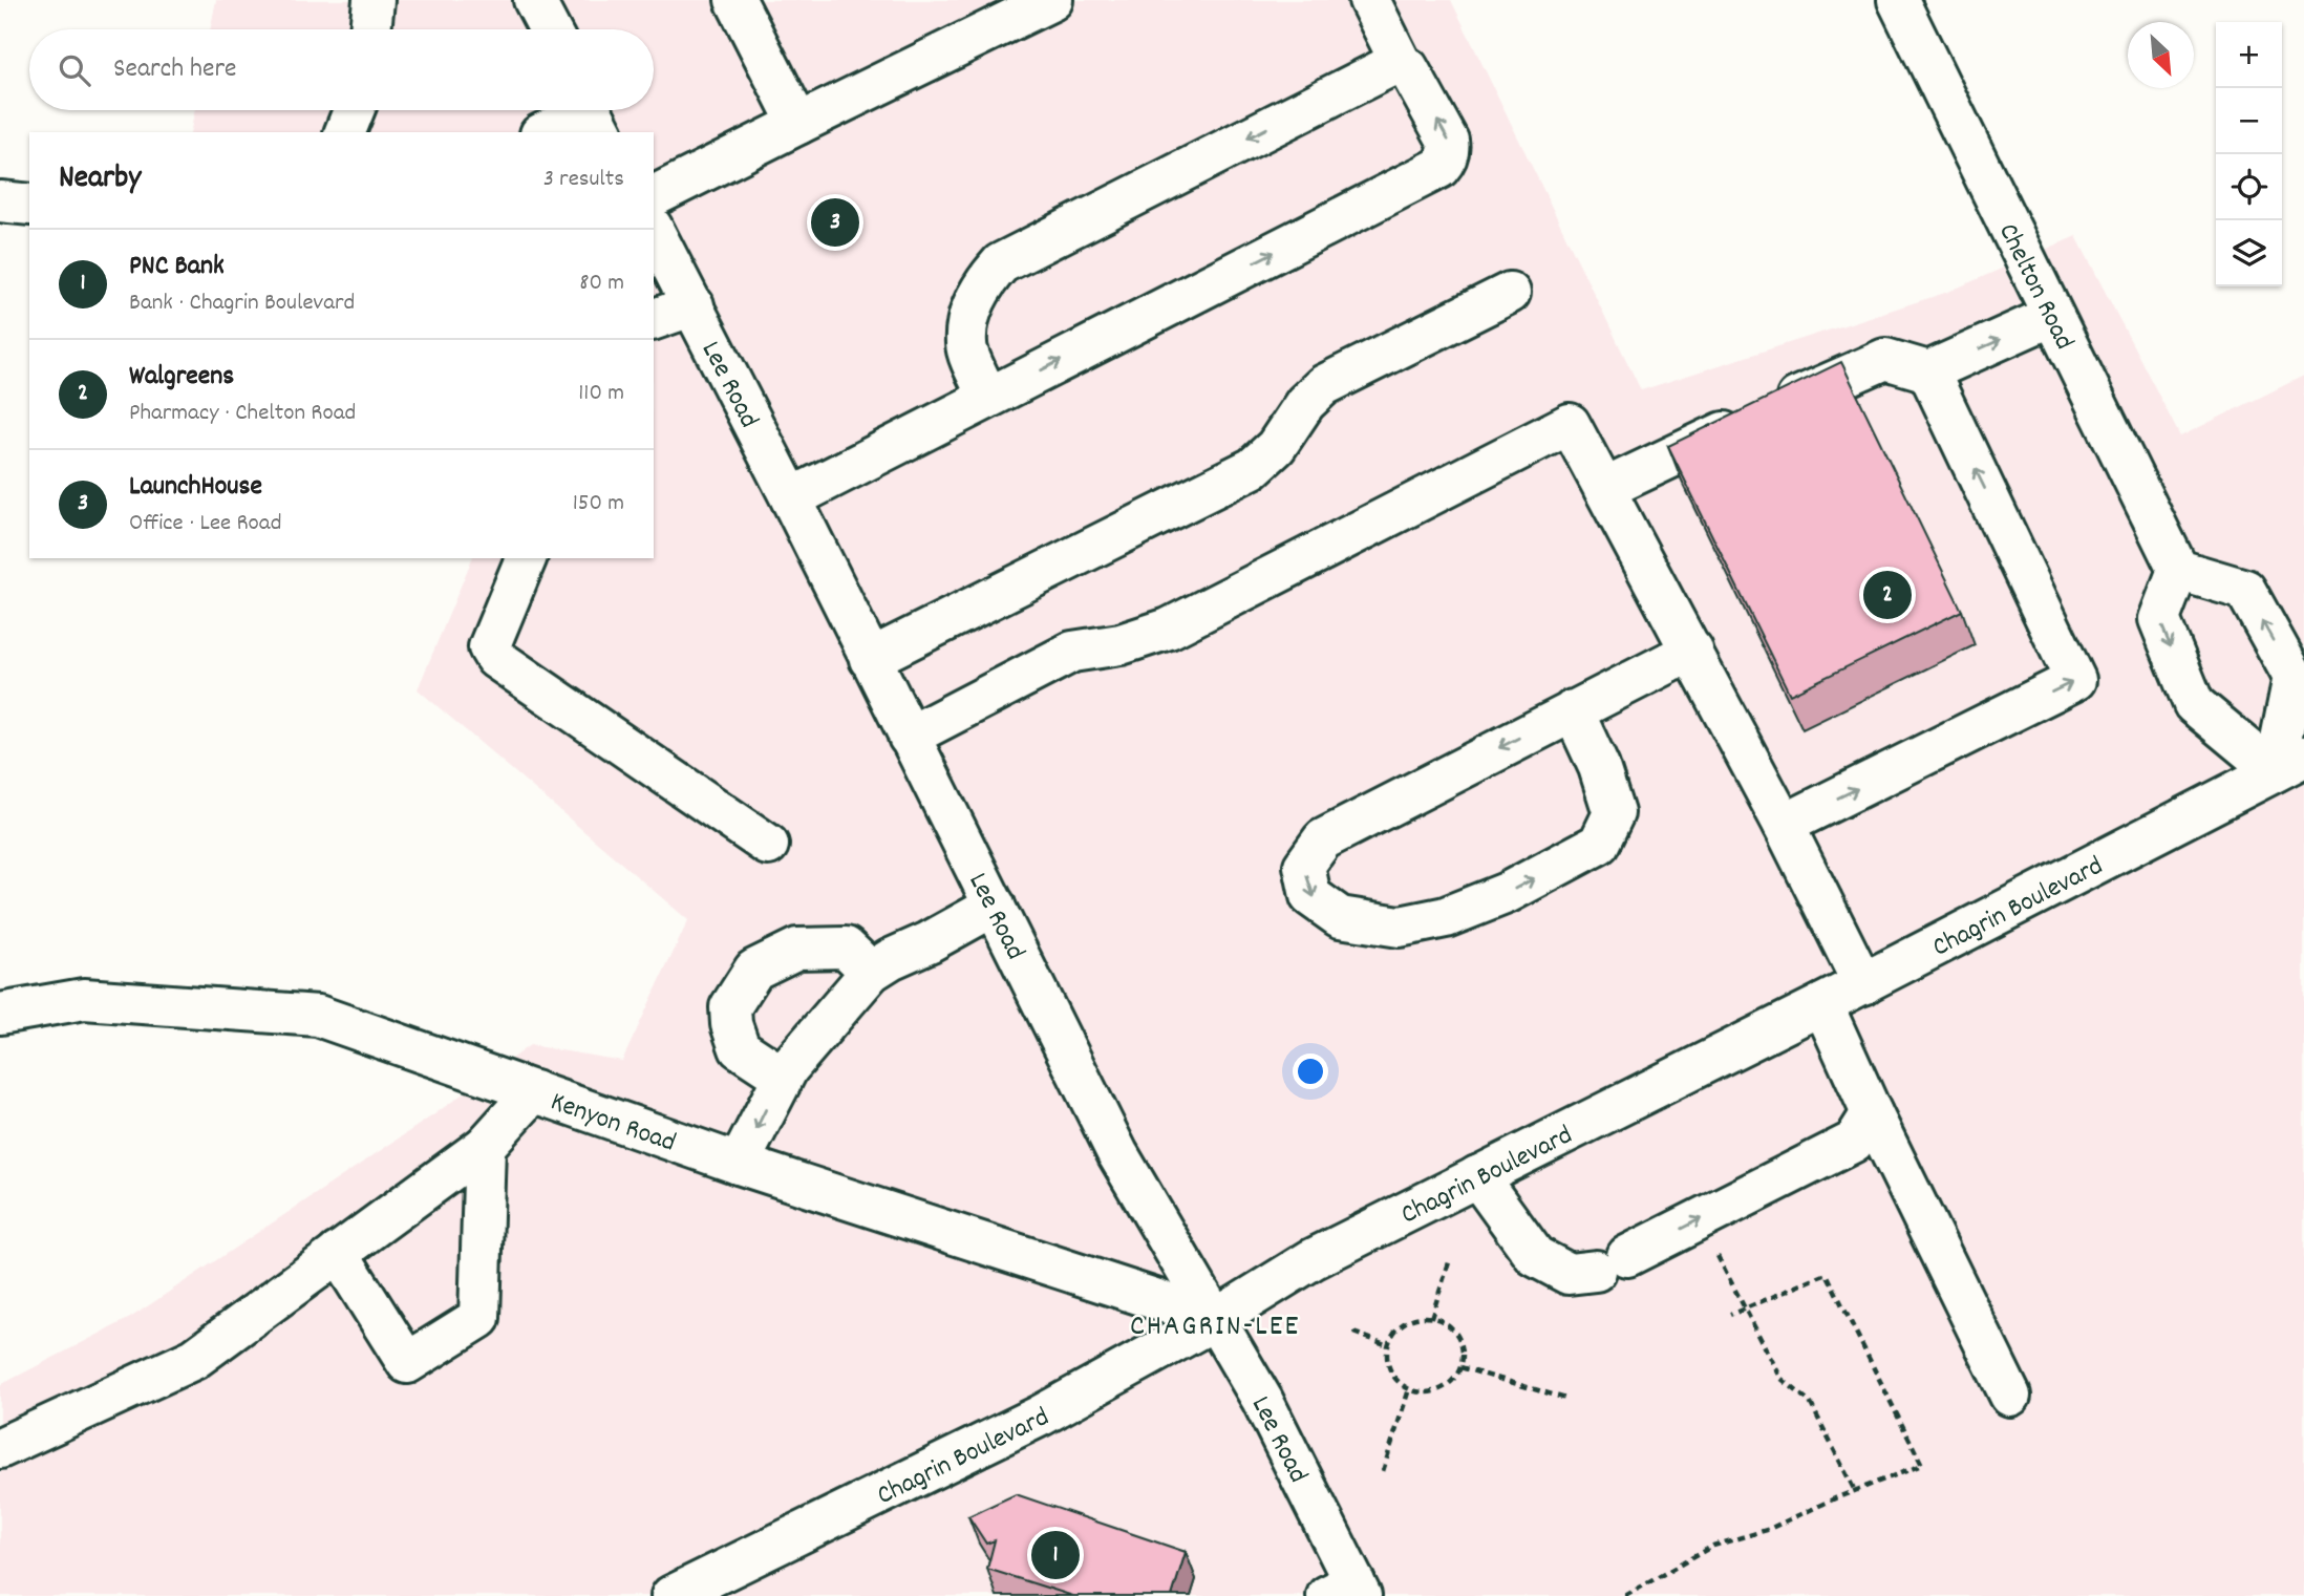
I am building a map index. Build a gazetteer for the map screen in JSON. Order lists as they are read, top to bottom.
{
  "streets": {
    "main road": [
      "Chelton Road",
      "Lee Road",
      "Chagrin Boulevard",
      "Kenyon Road"
    ]
  },
  "crossings": [
    ["Lee Road", "Chagrin Boulevard"],
    ["Lee Road", "Kenyon Road"],
    ["Chagrin Boulevard", "Kenyon Road"]
  ],
  "districts": ["CHAGRIN-LEE"],
  "north": "bottom right",
  "page": {
    "map_buttons": ["+", "−"],
    "search": "Search here",
    "heading": ["Nearby", "3 results"],
    "pins": ["3", "2", "1"],
    "list": [
      {
        "mark": "1",
        "name": "PNC Bank",
        "note": "Bank · Chagrin Boulevard",
        "value": "80 m"
      },
      {
        "mark": "2",
        "name": "Walgreens",
        "note": "Pharmacy · Chelton Road",
        "value": "110 m"
      },
      {
        "mark": "3",
        "name": "LaunchHouse",
        "note": "Office · Lee Road",
        "value": "150 m"
      }
    ]
  }
}
